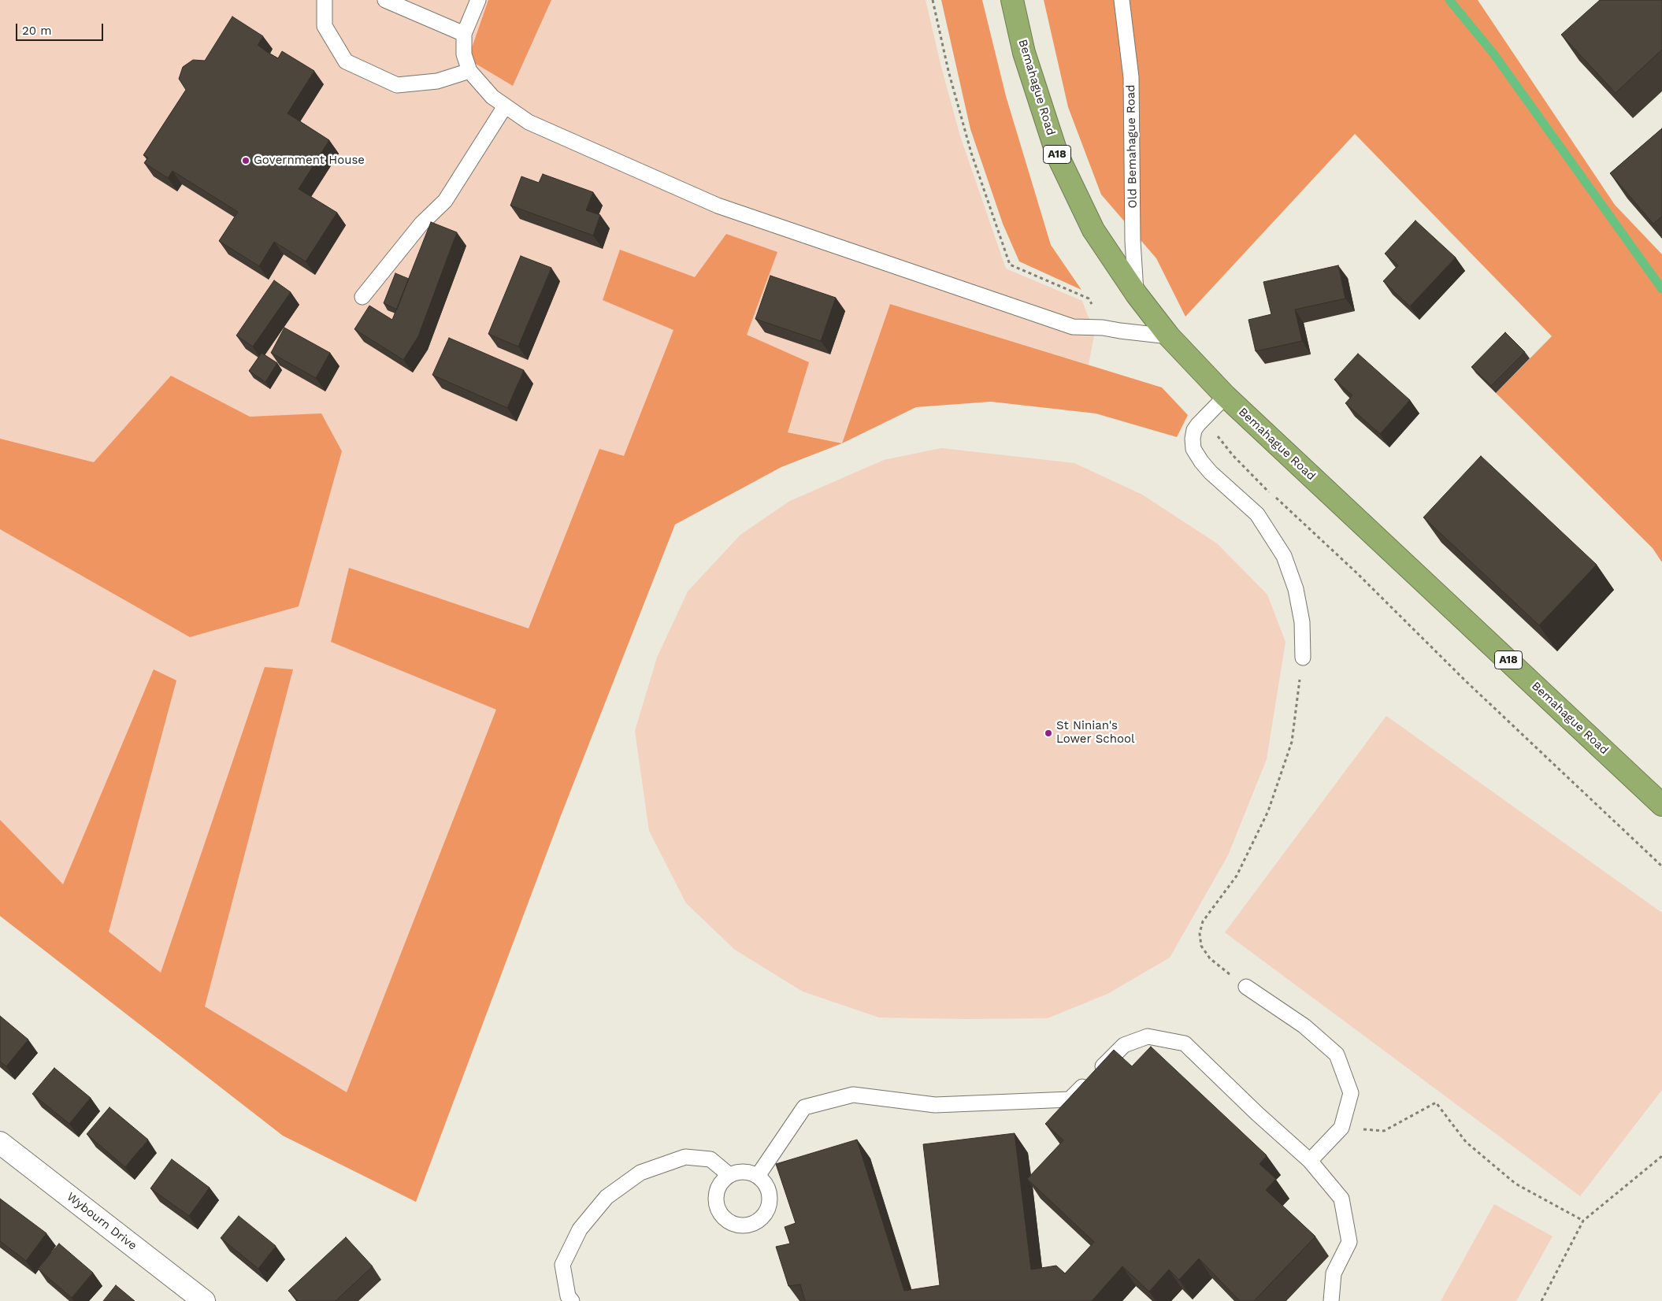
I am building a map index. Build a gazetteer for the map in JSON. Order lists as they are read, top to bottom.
{
  "streets": {
    "highway": ["Bemahague Road", "A18"],
    "street": ["Wybourn Drive"],
    "lane": ["Old Bemahague Road"]
  },
  "crossings": [
    ["Bemahague Road", "Old Bemahague Road"]
  ],
  "places": ["Government House", "St Ninian's Lower School"],
  "scale_bar": "20 m"
}
